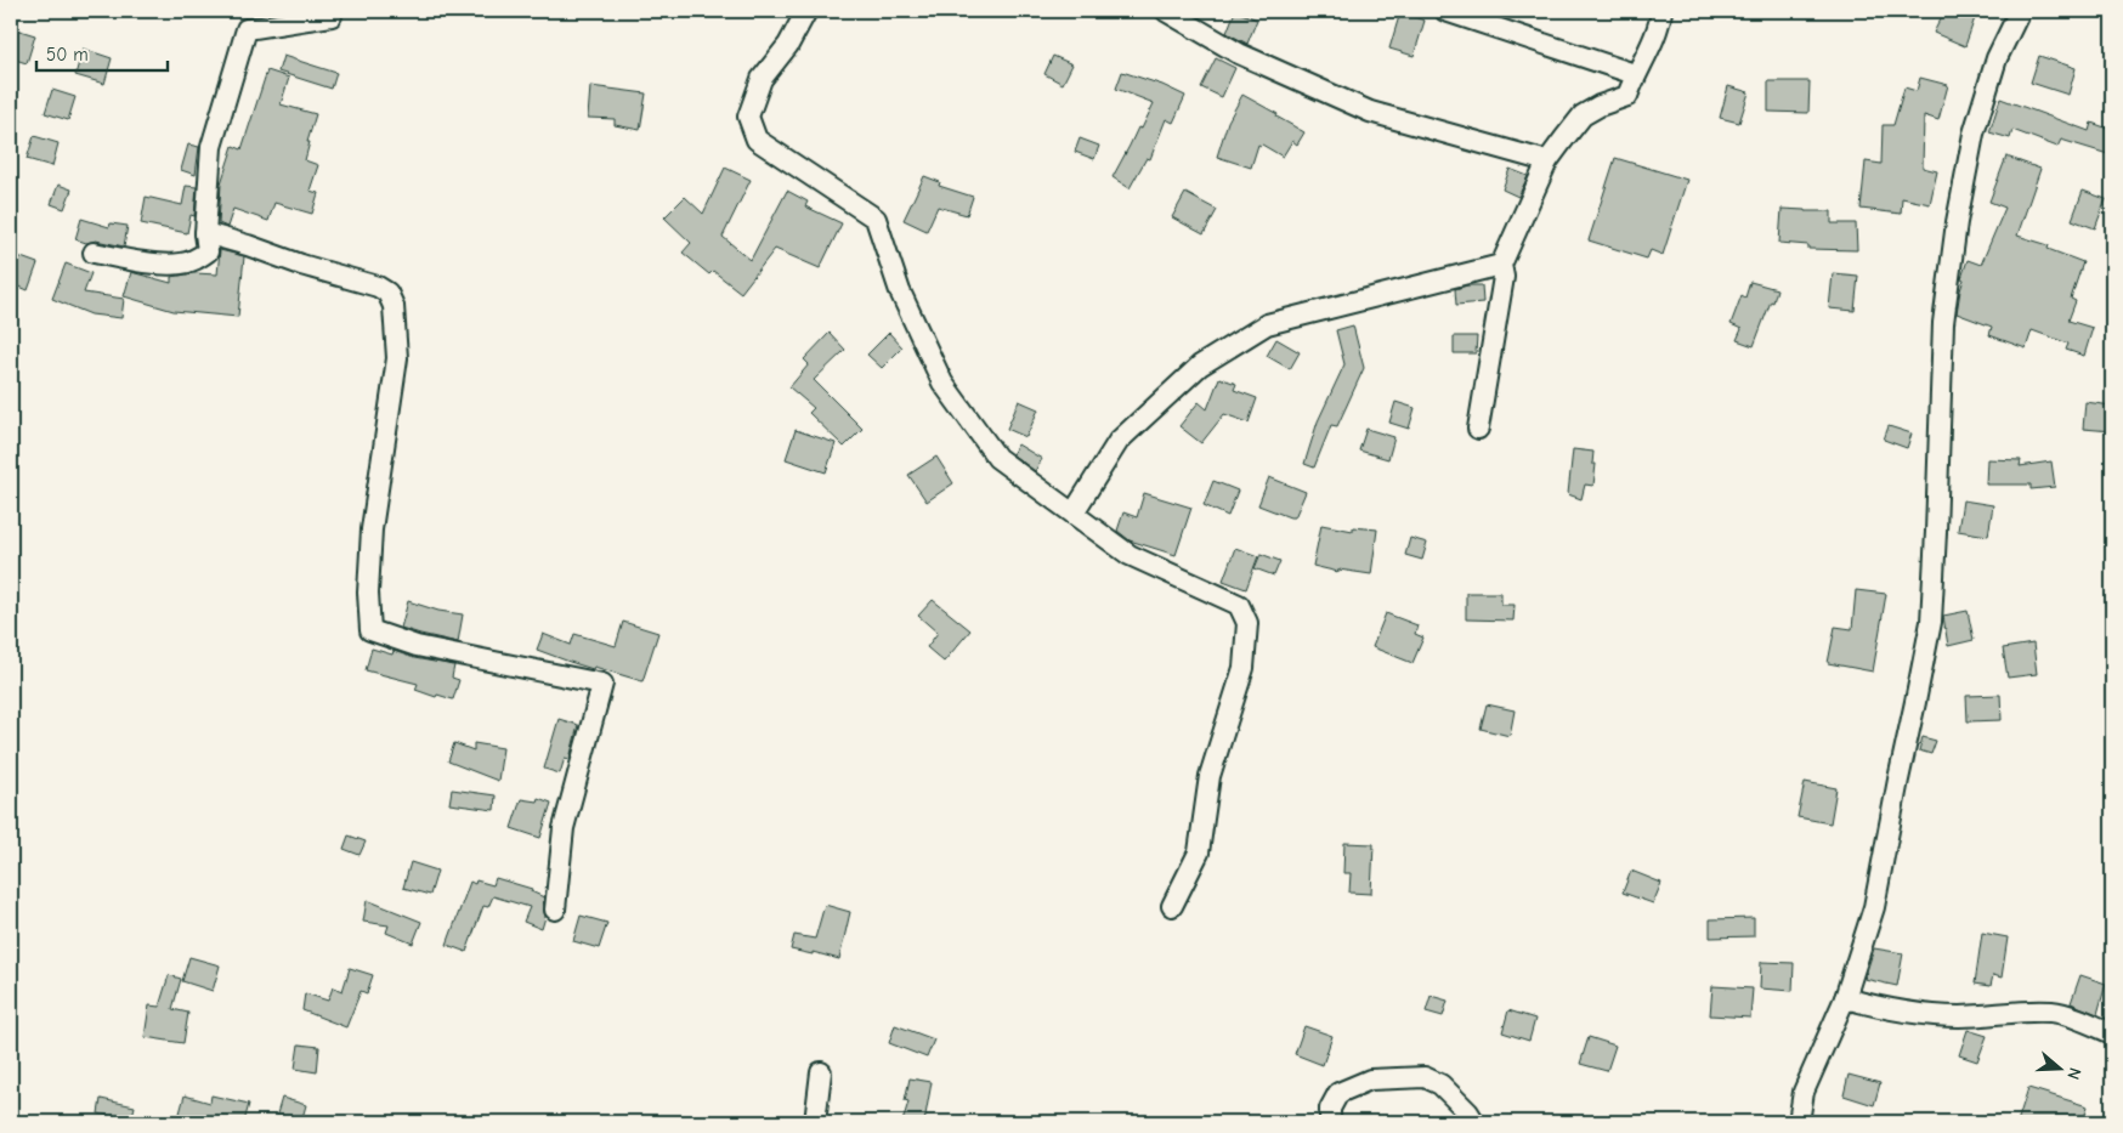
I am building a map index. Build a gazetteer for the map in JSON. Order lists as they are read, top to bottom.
{
  "scale_bar": "50 m",
  "north": "right"
}
